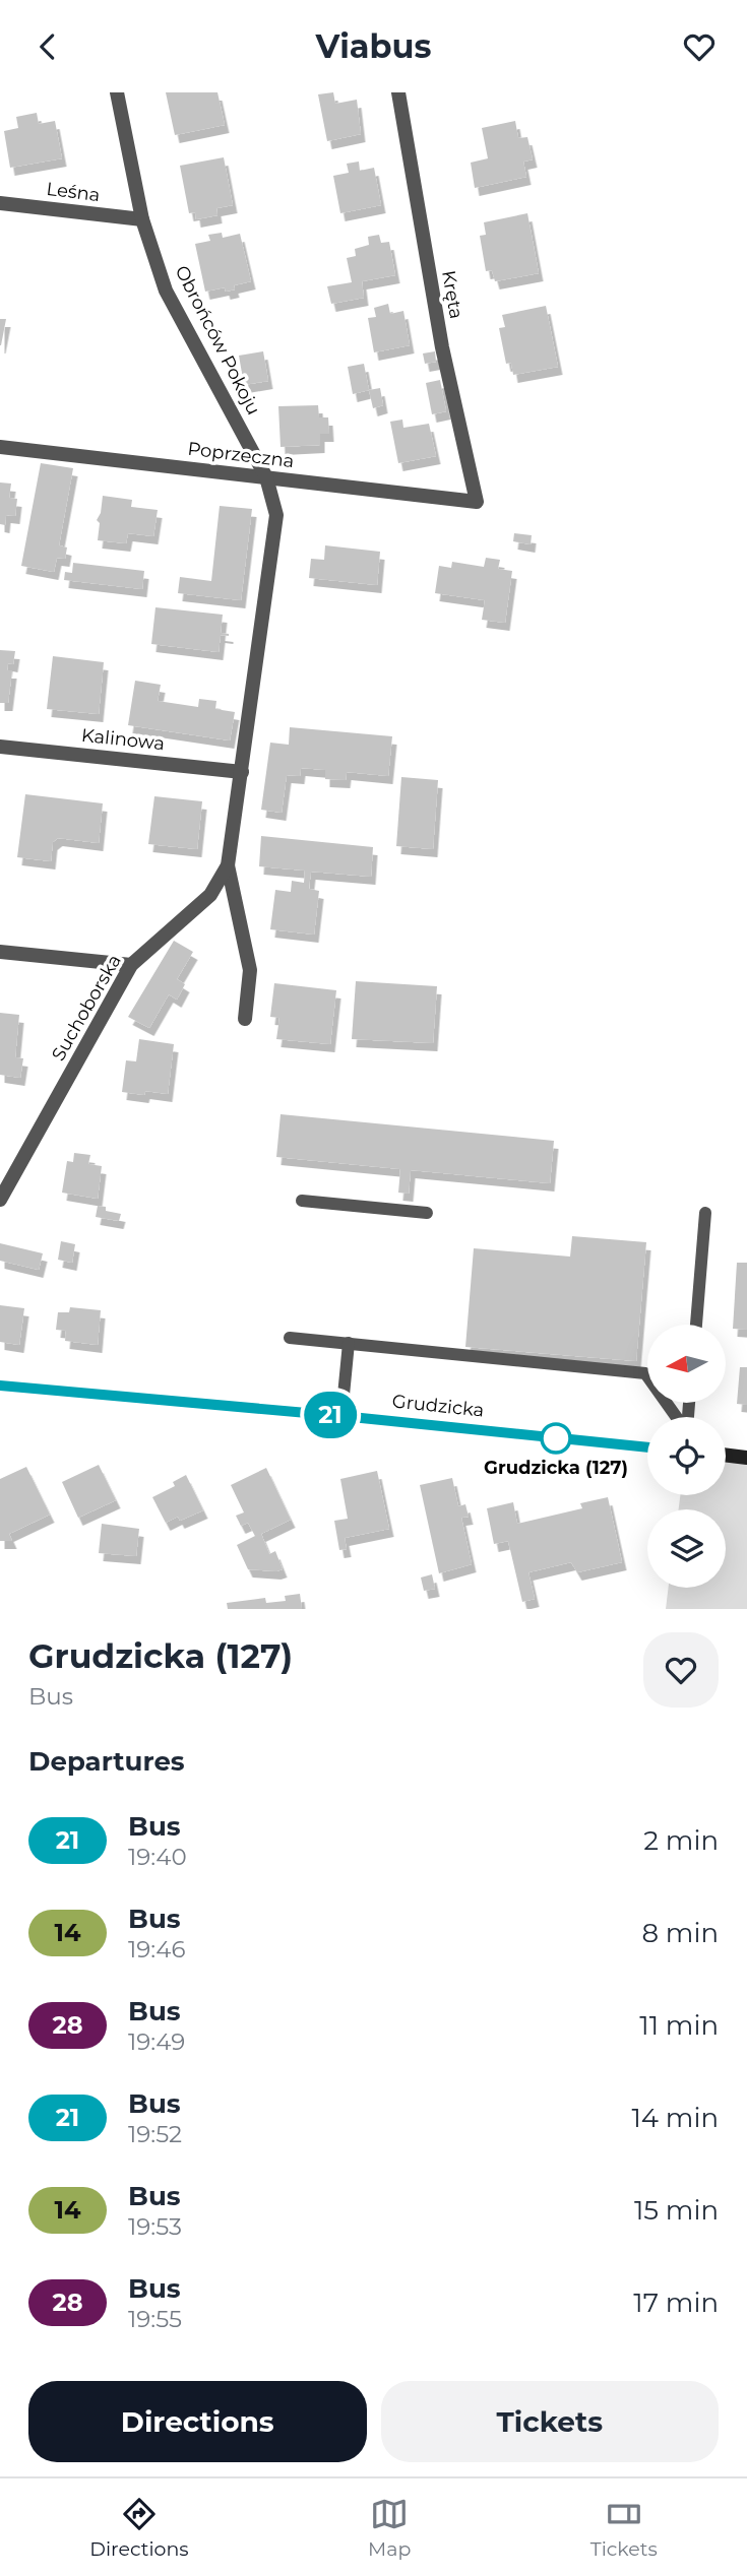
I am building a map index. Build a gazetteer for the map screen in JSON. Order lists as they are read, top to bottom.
{
  "streets": {
    "street": [
      "Leśna",
      "Kręta",
      "Obrońców Pokoju",
      "Poprzeczna",
      "Kalinowa",
      "Suchoborska",
      "Grudzicka"
    ]
  },
  "crossings": [
    ["Leśna", "Obrońców Pokoju"],
    ["Kręta", "Poprzeczna"],
    ["Obrońców Pokoju", "Poprzeczna"],
    ["Obrońców Pokoju", "Kalinowa"],
    ["Obrońców Pokoju", "Suchoborska"],
    ["Kalinowa", "Suchoborska"]
  ],
  "places": ["Grudzicka (127)"],
  "lines": ["bus line 21"],
  "north": "left",
  "page": {
    "header": "Viabus",
    "on_map": "21",
    "heading": [
      ["Grudzicka (127)", "Bus"],
      "Departures"
    ],
    "list": [
      {
        "mark": "21",
        "name": "Bus",
        "note": "19:40",
        "value": "2 min"
      },
      {
        "mark": "14",
        "name": "Bus",
        "note": "19:46",
        "value": "8 min"
      },
      {
        "mark": "28",
        "name": "Bus",
        "note": "19:49",
        "value": "11 min"
      },
      {
        "mark": "21",
        "name": "Bus",
        "note": "19:52",
        "value": "14 min"
      },
      {
        "mark": "14",
        "name": "Bus",
        "note": "19:53",
        "value": "15 min"
      },
      {
        "mark": "28",
        "name": "Bus",
        "note": "19:55",
        "value": "17 min"
      }
    ],
    "buttons": ["Directions", "Tickets"],
    "tabs": ["Directions", "Map", "Tickets"]
  }
}
